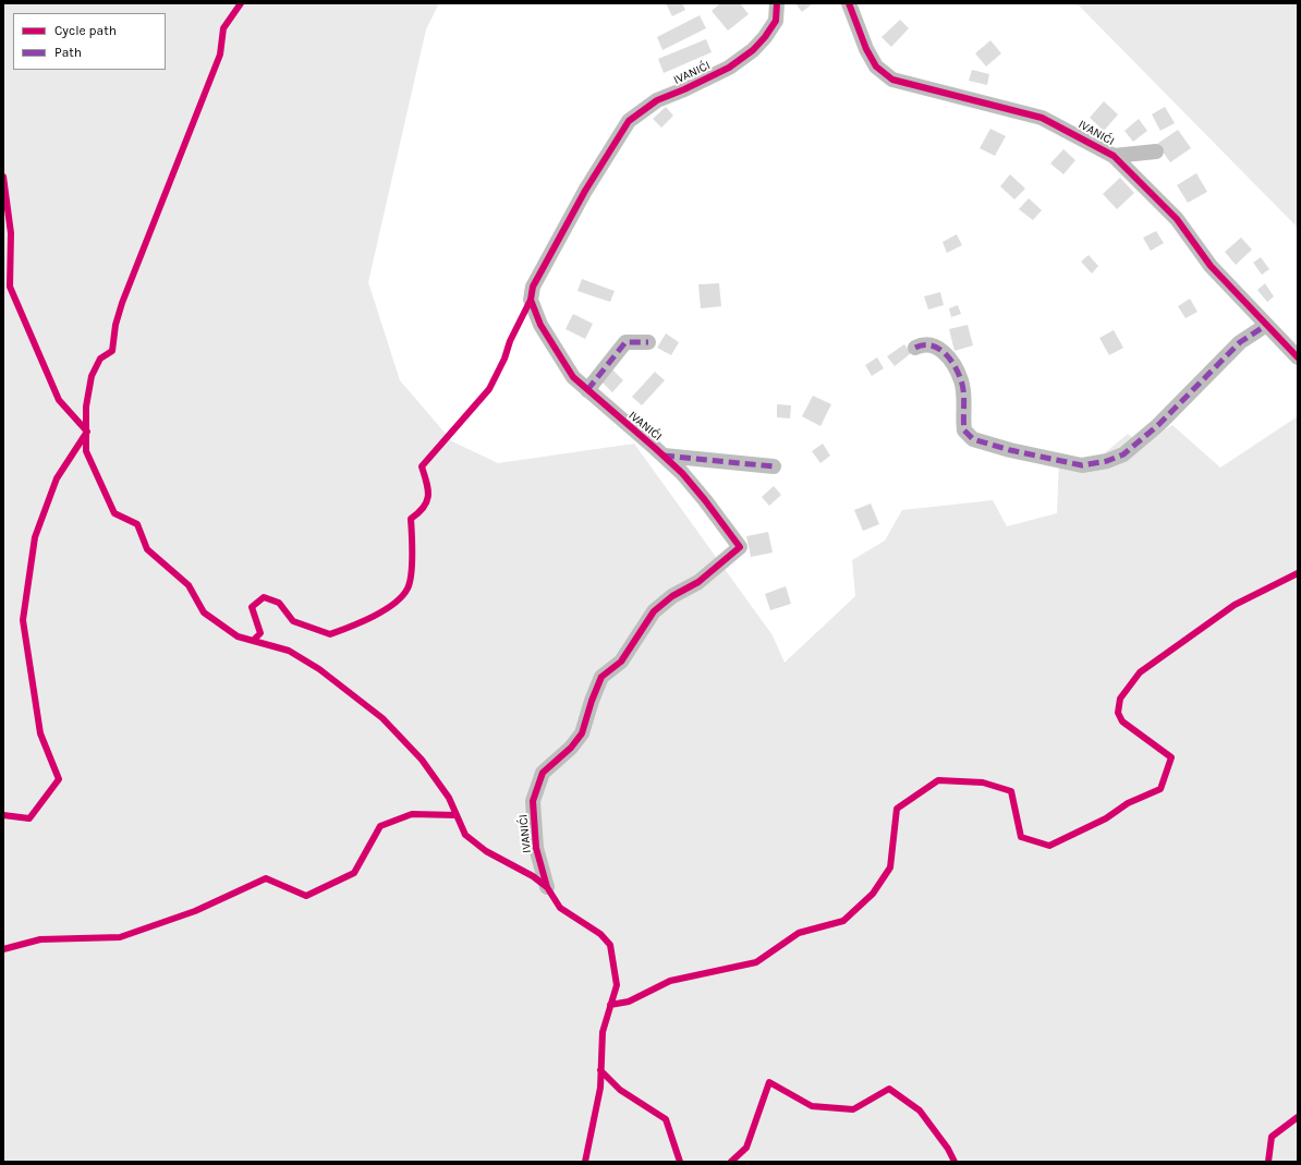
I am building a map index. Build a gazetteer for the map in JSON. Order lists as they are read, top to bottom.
{
  "streets": {
    "street": ["IVANIĆI"]
  },
  "legend": ["Cycle path", "Path"]
}
